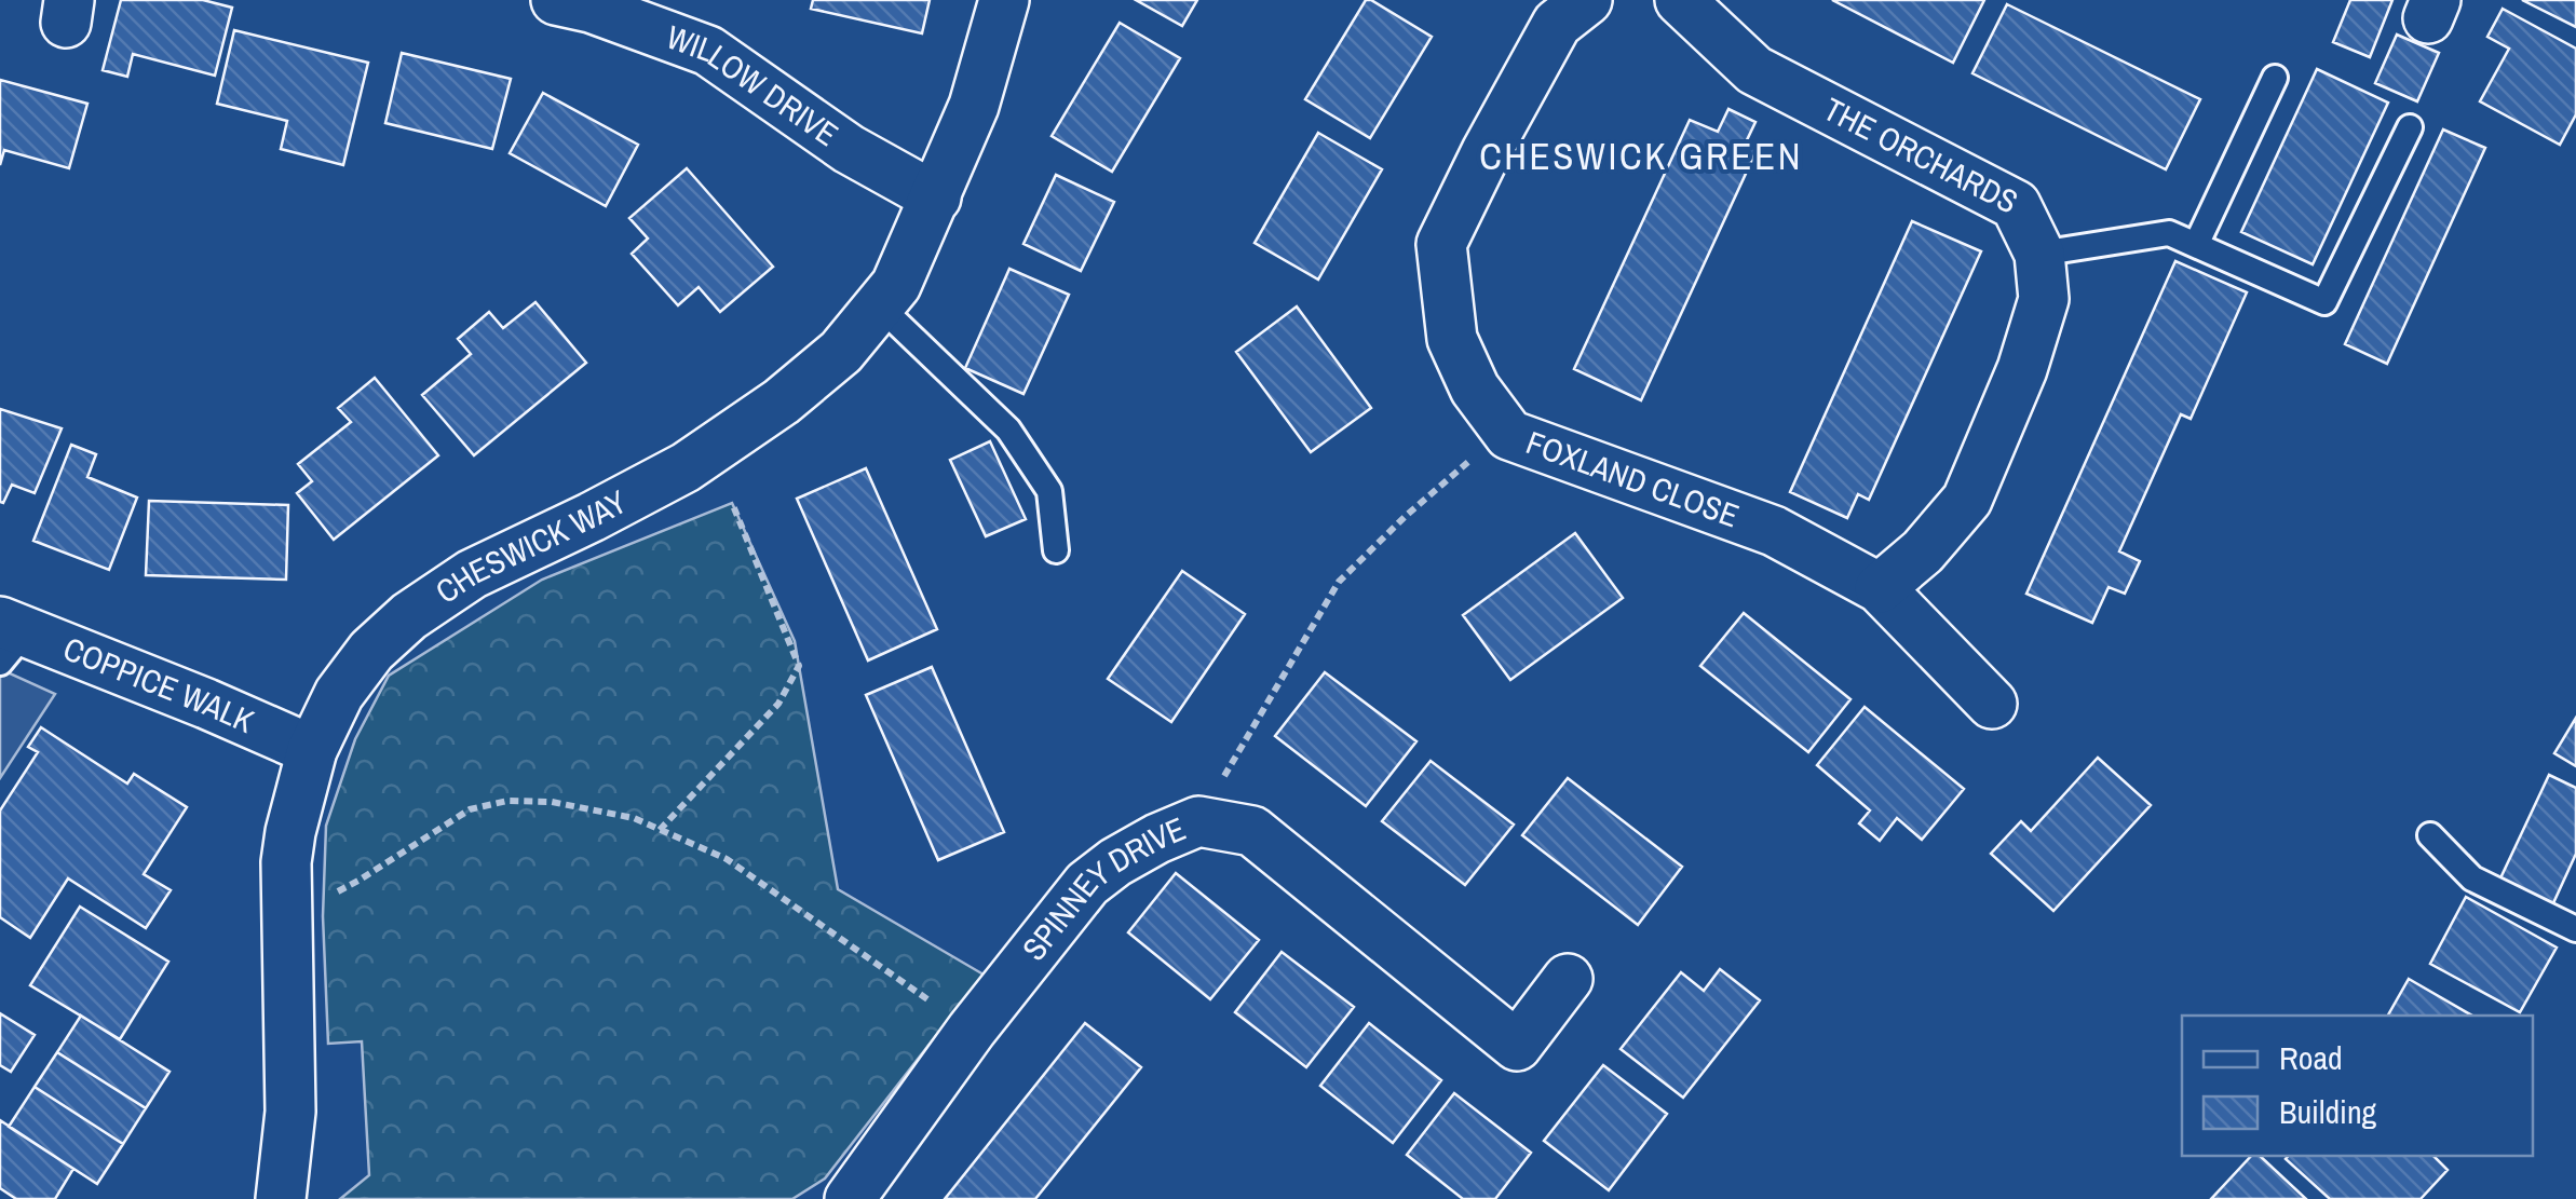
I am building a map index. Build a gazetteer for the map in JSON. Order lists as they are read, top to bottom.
{
  "streets": {
    "street": [
      "WILLOW DRIVE",
      "THE ORCHARDS",
      "FOXLAND CLOSE",
      "CHESWICK WAY",
      "COPPICE WALK",
      "SPINNEY DRIVE"
    ]
  },
  "crossings": [
    ["WILLOW DRIVE", "CHESWICK WAY"],
    ["THE ORCHARDS", "FOXLAND CLOSE"],
    ["CHESWICK WAY", "COPPICE WALK"]
  ],
  "districts": ["CHESWICK GREEN"],
  "legend": ["Road", "Building"]
}
